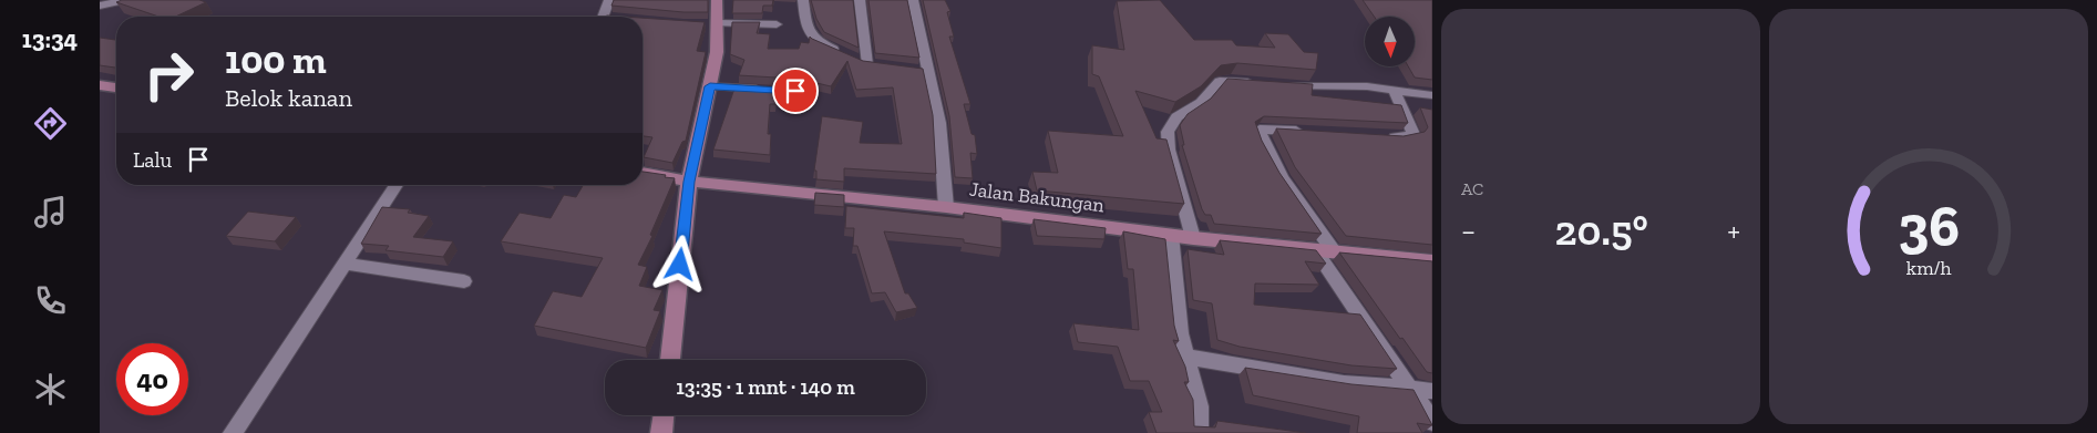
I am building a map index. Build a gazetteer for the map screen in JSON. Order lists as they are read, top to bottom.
{
  "streets": {
    "main road": ["Jalan Bakungan"]
  },
  "north": "bottom",
  "page": {
    "tabs": "13:34",
    "tile": "AC",
    "turn": ["100 m", "Belok kanan"],
    "then": "Lalu",
    "heat": ["−", "20.5°", "+"],
    "limit": "40",
    "trip": "13:35 · 1 mnt · 140 m",
    "gauge": ["36", "km/h"]
  }
}
